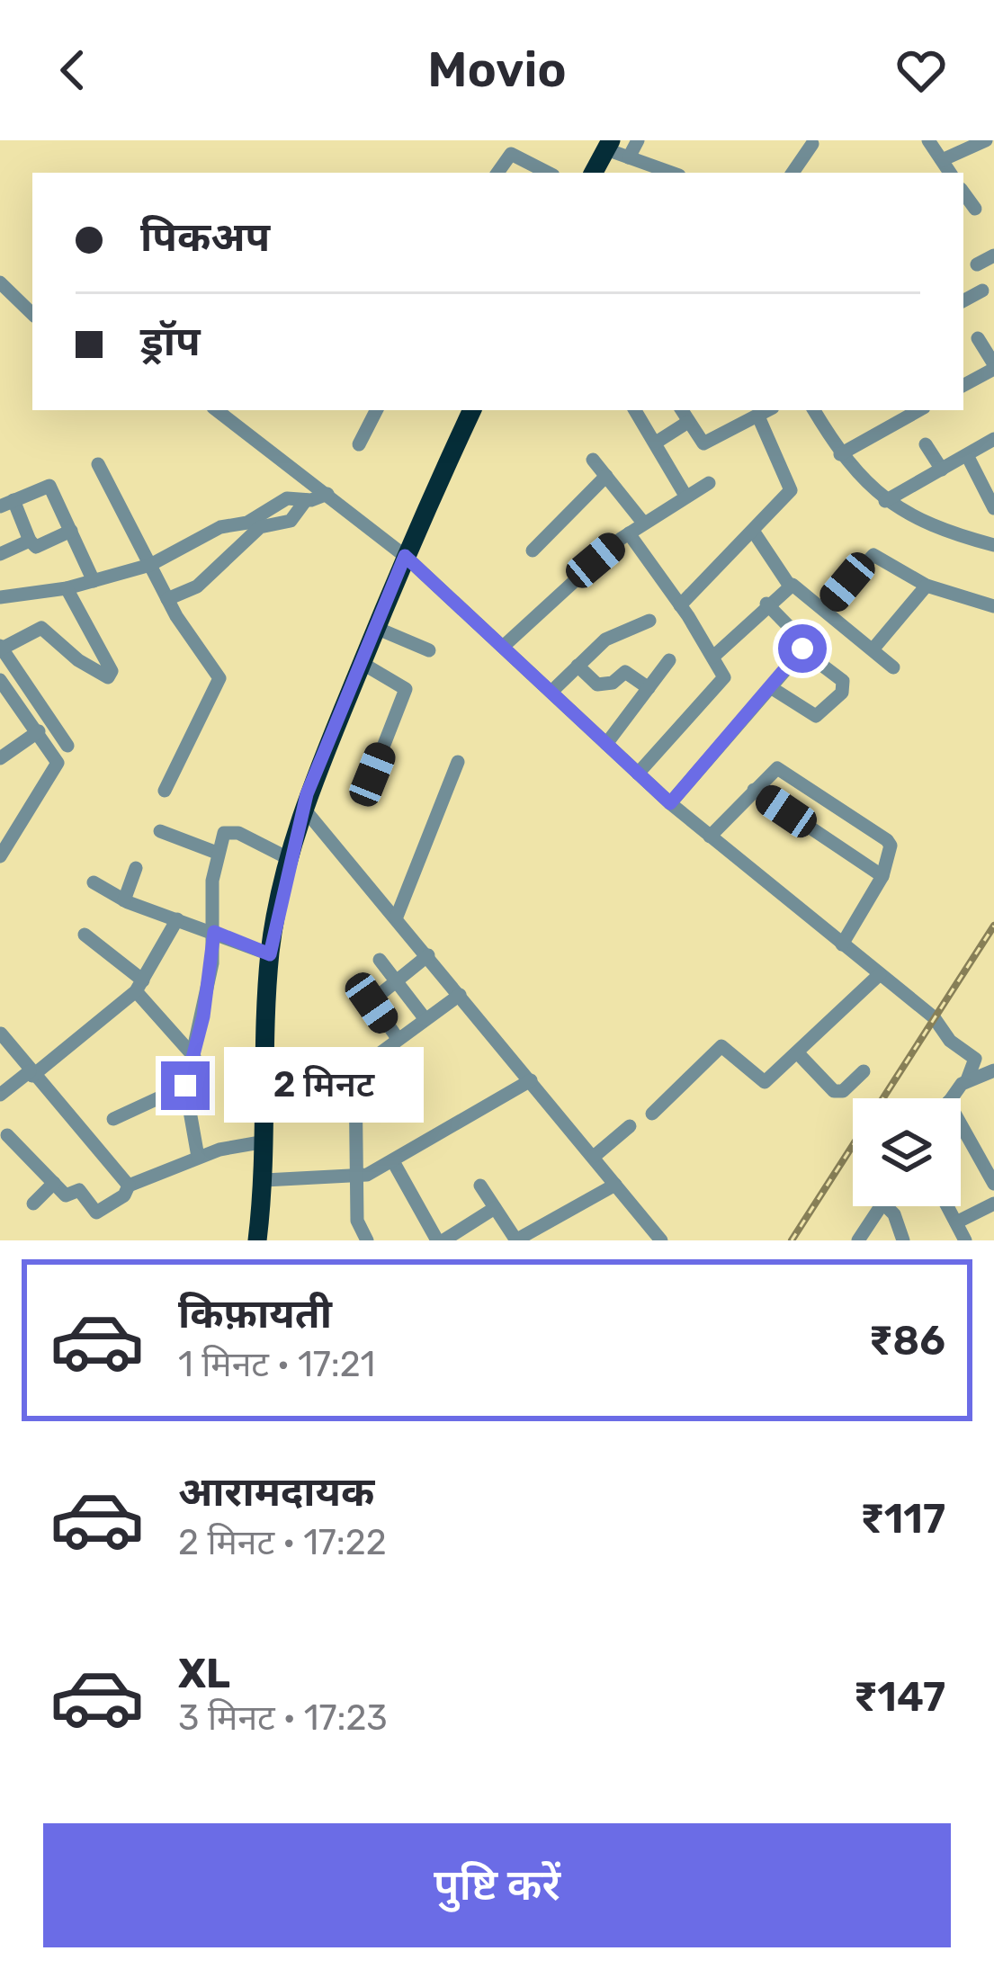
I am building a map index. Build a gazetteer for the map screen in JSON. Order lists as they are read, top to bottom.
{
  "page": {
    "header": "Movio",
    "banner": ["पिकअप", "ड्रॉप"],
    "bubble": "2 मिनट",
    "list": [
      {
        "name": "किफ़ायती",
        "note": "1 मिनट · 17:21",
        "value": "₹86"
      },
      {
        "name": "आरामदायक",
        "note": "2 मिनट · 17:22",
        "value": "₹117"
      },
      {
        "name": "XL",
        "note": "3 मिनट · 17:23",
        "value": "₹147"
      }
    ],
    "buttons": "पुष्टि करें"
  }
}
